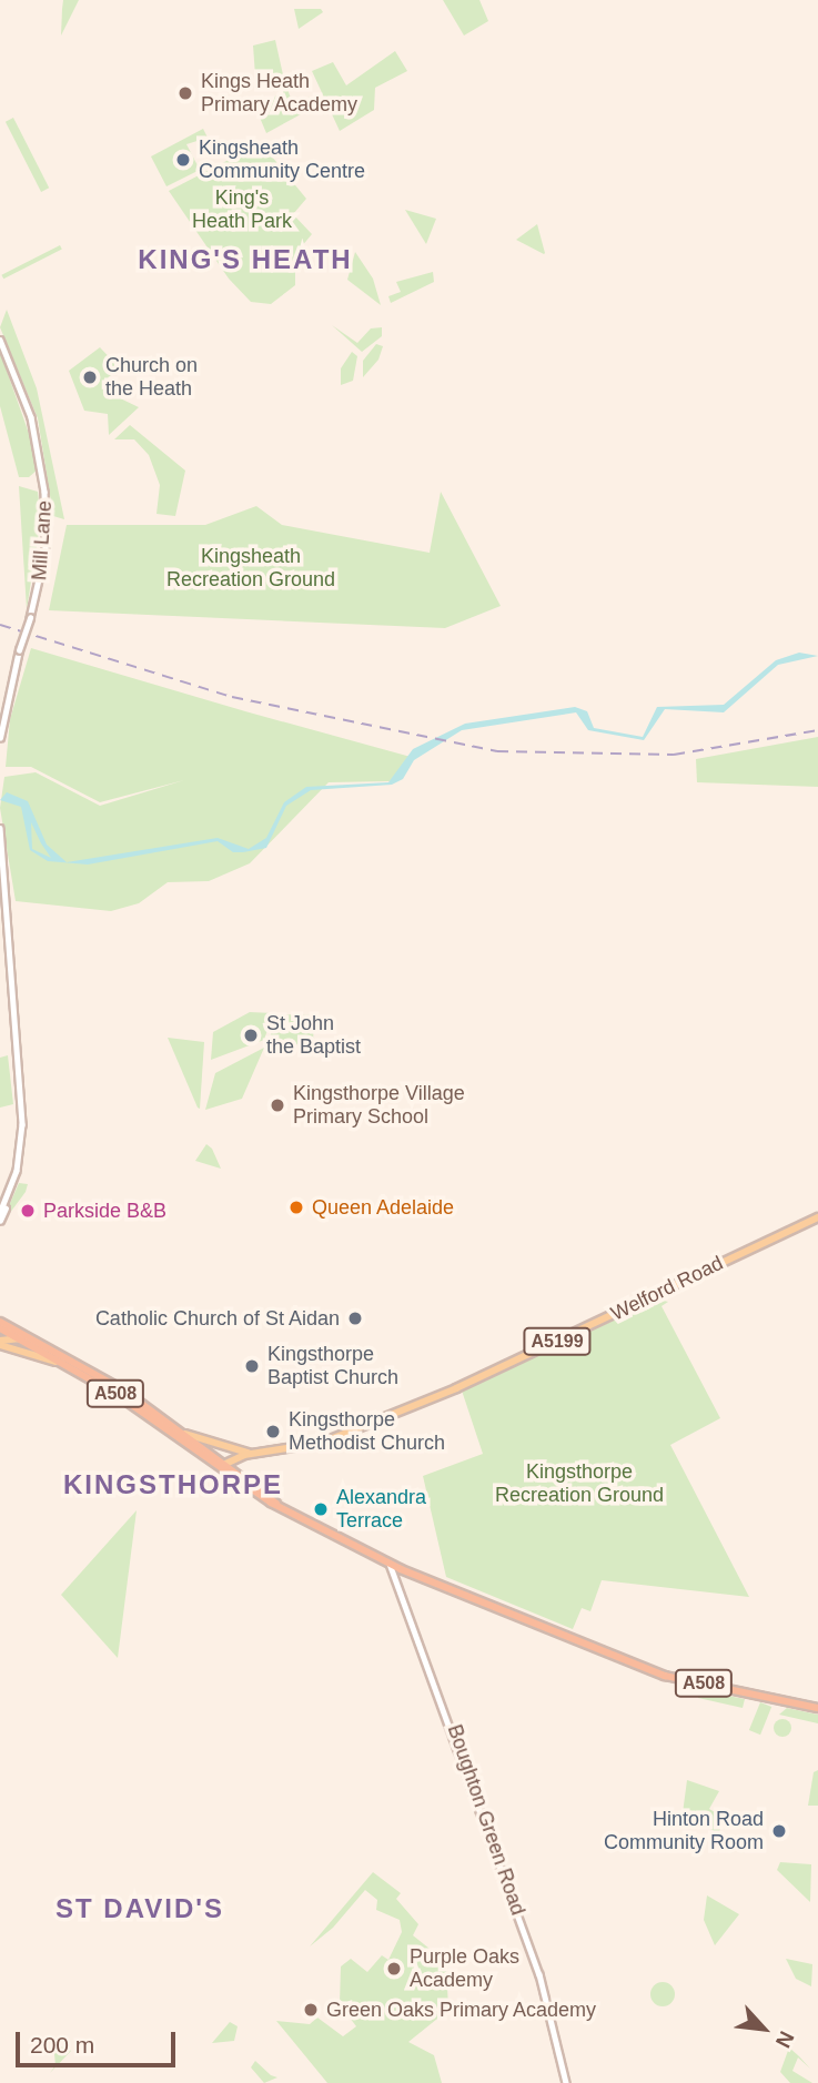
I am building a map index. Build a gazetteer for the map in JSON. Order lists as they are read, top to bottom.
{
  "streets": {
    "highway": ["A508"],
    "main road": ["Welford Road", "A5199"],
    "street": ["Mill Lane", "Boughton Green Road"]
  },
  "crossings": [
    ["Welford Road", "A508"],
    ["A508", "Boughton Green Road"]
  ],
  "districts": ["KING'S HEATH", "KINGSTHORPE", "ST DAVID'S"],
  "parks": ["King's Heath Park", "Kingsheath Recreation Ground", "Kingsthorpe Recreation Ground"],
  "places": [
    "Kings Heath Primary Academy",
    "Kingsheath Community Centre",
    "Church on the Heath",
    "St John the Baptist",
    "Kingsthorpe Village Primary School",
    "Queen Adelaide",
    "Parkside B&B",
    "Catholic Church of St Aidan",
    "Kingsthorpe Baptist Church",
    "Kingsthorpe Methodist Church",
    "Alexandra Terrace",
    "Hinton Road Community Room",
    "Purple Oaks Academy",
    "Green Oaks Primary Academy"
  ],
  "scale_bar": "200 m",
  "north": "bottom right"
}
